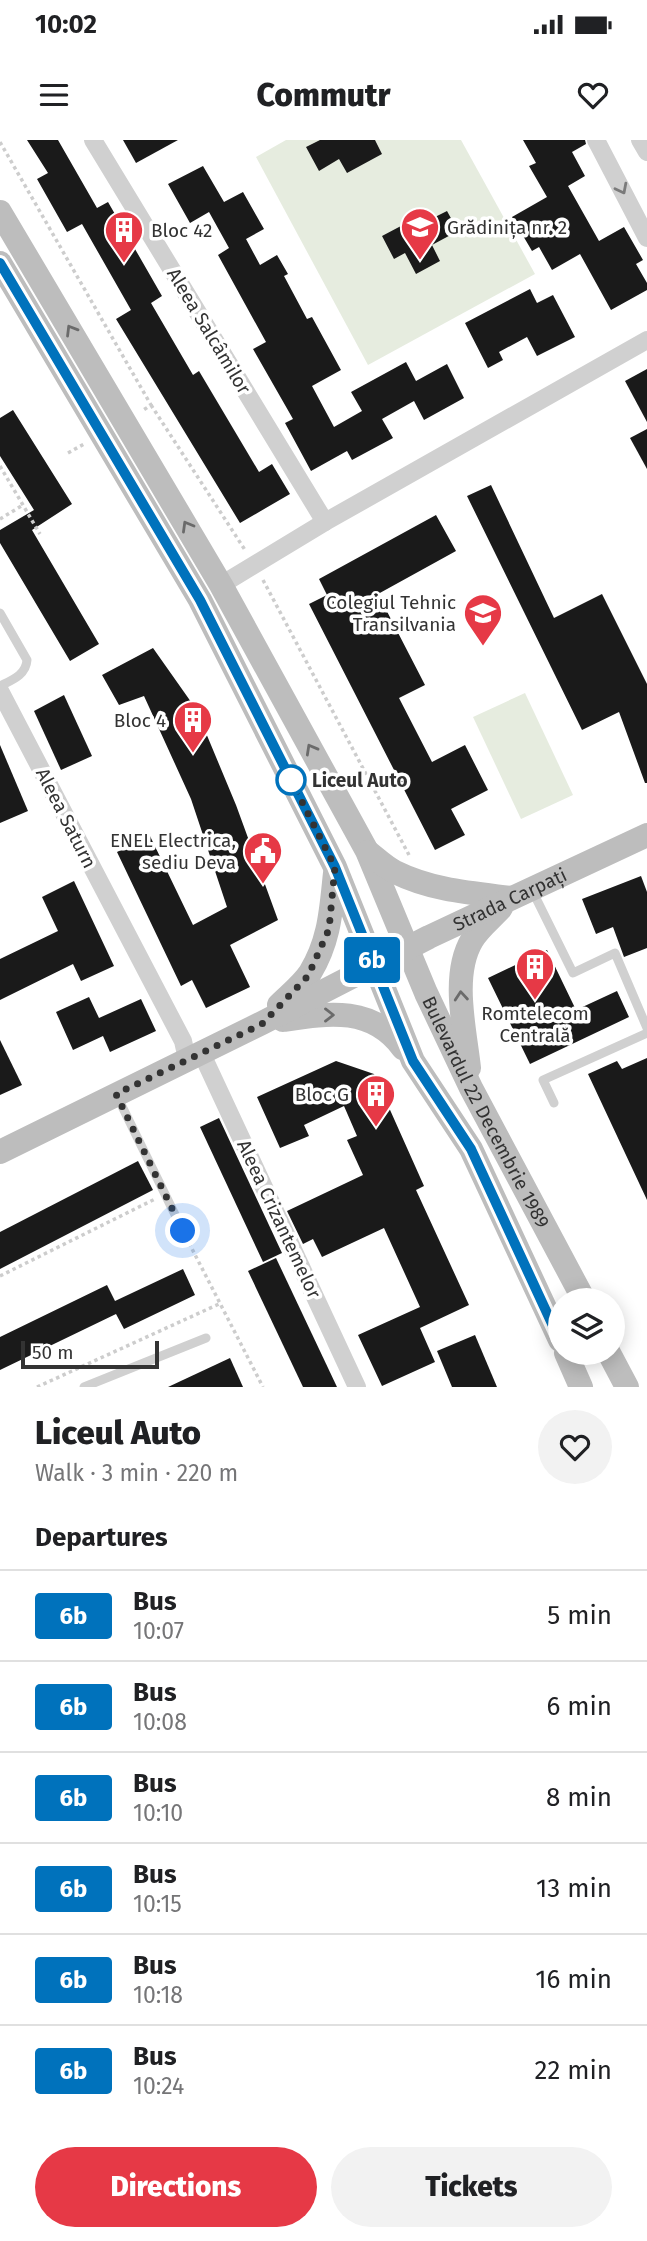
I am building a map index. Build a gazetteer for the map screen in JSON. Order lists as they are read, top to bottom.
{
  "streets": {
    "main road": ["Strada Carpați", "Bulevardul 22 Decembrie 1989"],
    "street": ["Aleea Salcâmilor", "Aleea Saturn", "Aleea Crizantemelor"]
  },
  "crossings": [
    ["Aleea Saturn", "Aleea Crizantemelor"],
    ["Strada Carpați", "Bulevardul 22 Decembrie 1989"]
  ],
  "places": {
    "school or university": ["Grădinița nr. 2", "Colegiul Tehnic Transilvania"],
    "building": [
      "Bloc 42",
      "Bloc 4",
      "Romtelecom Centrală",
      "Bloc G"
    ],
    "other": ["Liceul Auto"],
    "public building": ["ENEL Electrica, sediu Deva"]
  },
  "lines": ["bus line 6b"],
  "scale_bar": "50 m",
  "page": {
    "status": "10:02",
    "header": "Commutr",
    "on_map": "6b",
    "scale": "50 m",
    "heading": [
      ["Liceul Auto", "Walk · 3 min · 220 m"],
      "Departures"
    ],
    "list": [
      {
        "mark": "6b",
        "name": "Bus",
        "note": "10:07",
        "value": "5 min"
      },
      {
        "mark": "6b",
        "name": "Bus",
        "note": "10:08",
        "value": "6 min"
      },
      {
        "mark": "6b",
        "name": "Bus",
        "note": "10:10",
        "value": "8 min"
      },
      {
        "mark": "6b",
        "name": "Bus",
        "note": "10:15",
        "value": "13 min"
      },
      {
        "mark": "6b",
        "name": "Bus",
        "note": "10:18",
        "value": "16 min"
      },
      {
        "mark": "6b",
        "name": "Bus",
        "note": "10:24",
        "value": "22 min"
      }
    ],
    "buttons": ["Directions", "Tickets"]
  }
}
